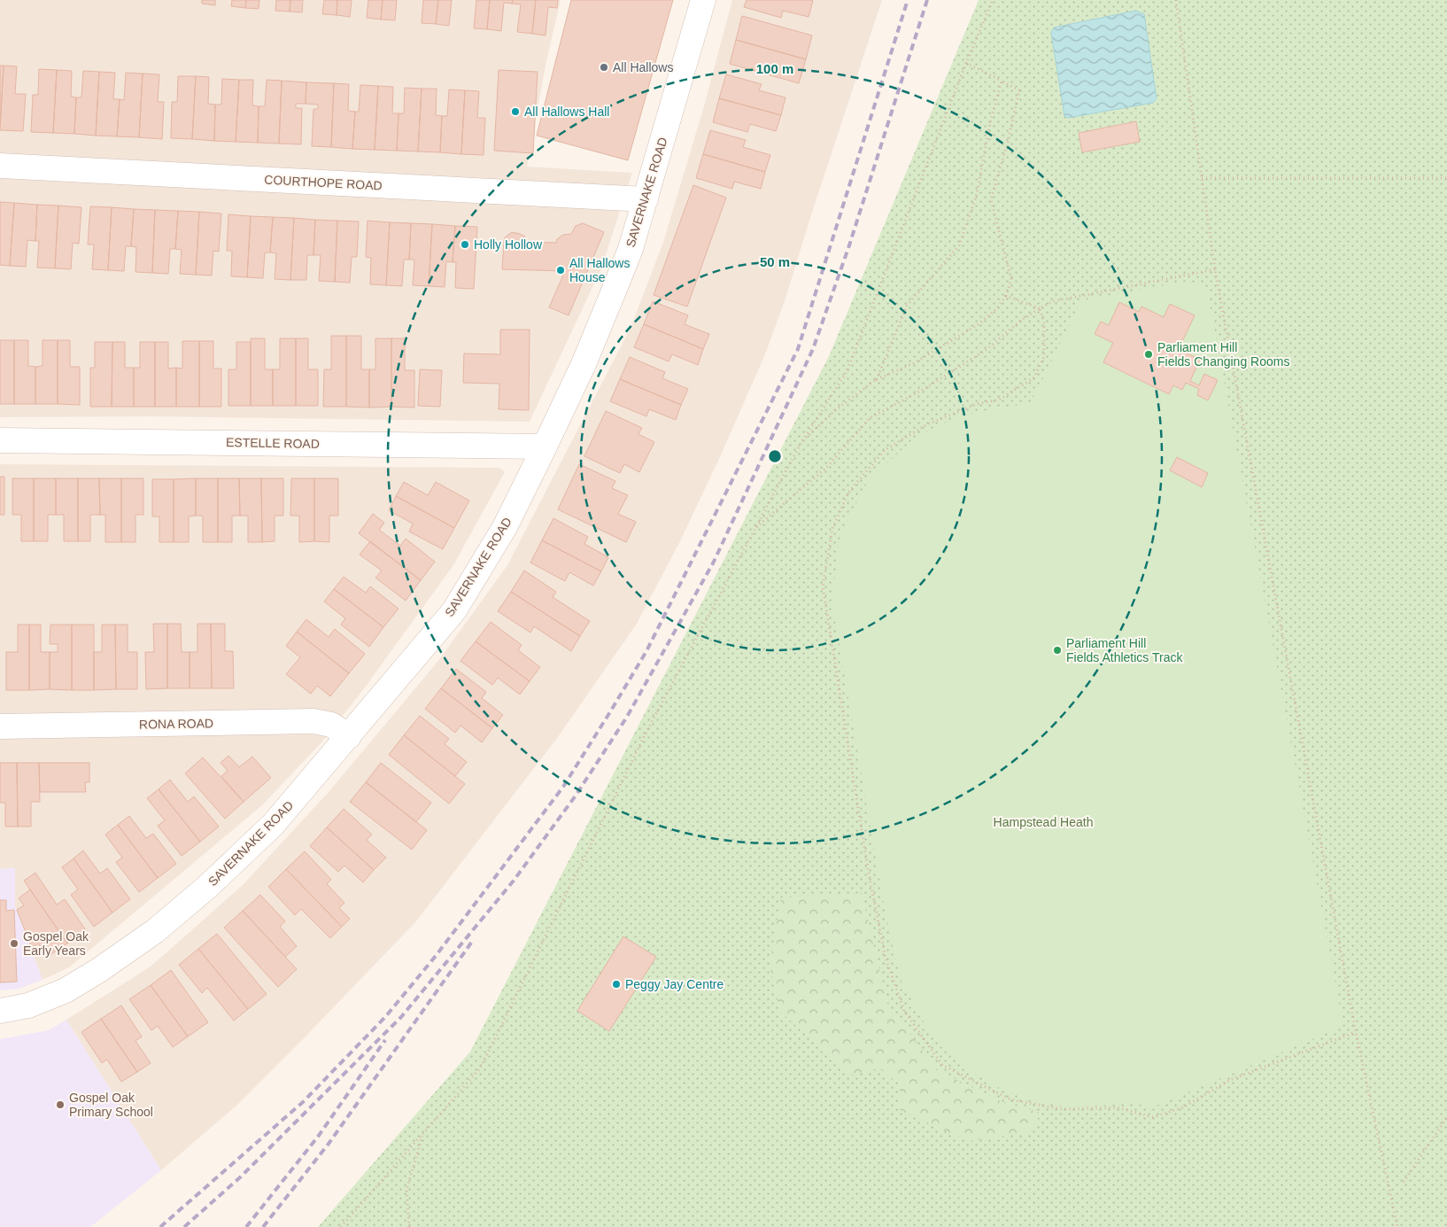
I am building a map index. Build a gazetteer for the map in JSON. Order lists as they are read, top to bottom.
{
  "streets": {
    "street": [
      "COURTHOPE ROAD",
      "SAVERNAKE ROAD",
      "ESTELLE ROAD",
      "RONA ROAD"
    ]
  },
  "crossings": [
    ["COURTHOPE ROAD", "SAVERNAKE ROAD"],
    ["SAVERNAKE ROAD", "ESTELLE ROAD"],
    ["SAVERNAKE ROAD", "RONA ROAD"]
  ],
  "parks": ["Hampstead Heath"],
  "places": [
    "All Hallows",
    "All Hallows Hall",
    "Holly Hollow",
    "All Hallows House",
    "Parliament Hill Fields Changing Rooms",
    "Parliament Hill Fields Athletics Track",
    "Gospel Oak Early Years",
    "Peggy Jay Centre",
    "Gospel Oak Primary School"
  ],
  "rings": ["100 m", "50 m"]
}
